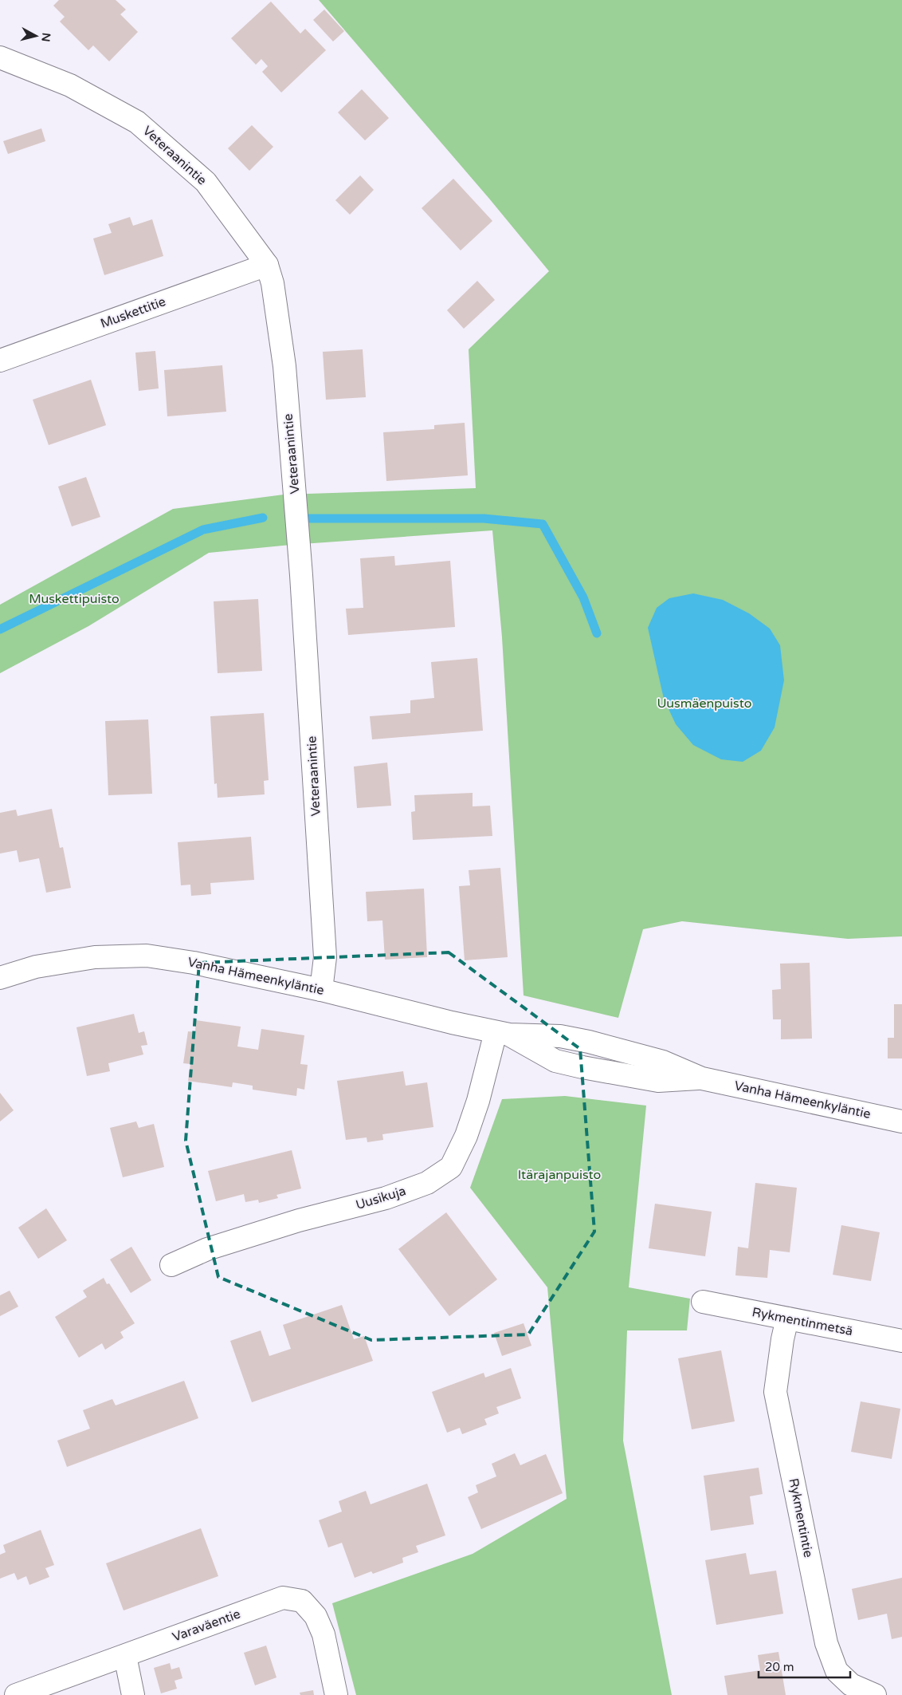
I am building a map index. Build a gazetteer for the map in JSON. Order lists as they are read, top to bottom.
{
  "streets": {
    "street": [
      "Veteraanintie",
      "Muskettitie",
      "Vanha Hämeenkyläntie",
      "Uusikuja",
      "Rykmentinmetsä",
      "Rykmentintie",
      "Varaväentie"
    ]
  },
  "crossings": [
    ["Veteraanintie", "Muskettitie"],
    ["Veteraanintie", "Vanha Hämeenkyläntie"],
    ["Vanha Hämeenkyläntie", "Uusikuja"],
    ["Rykmentinmetsä", "Rykmentintie"]
  ],
  "parks": ["Muskettipuisto", "Uusmäenpuisto", "Itärajanpuisto"],
  "scale_bar": "20 m",
  "north": "right"
}
